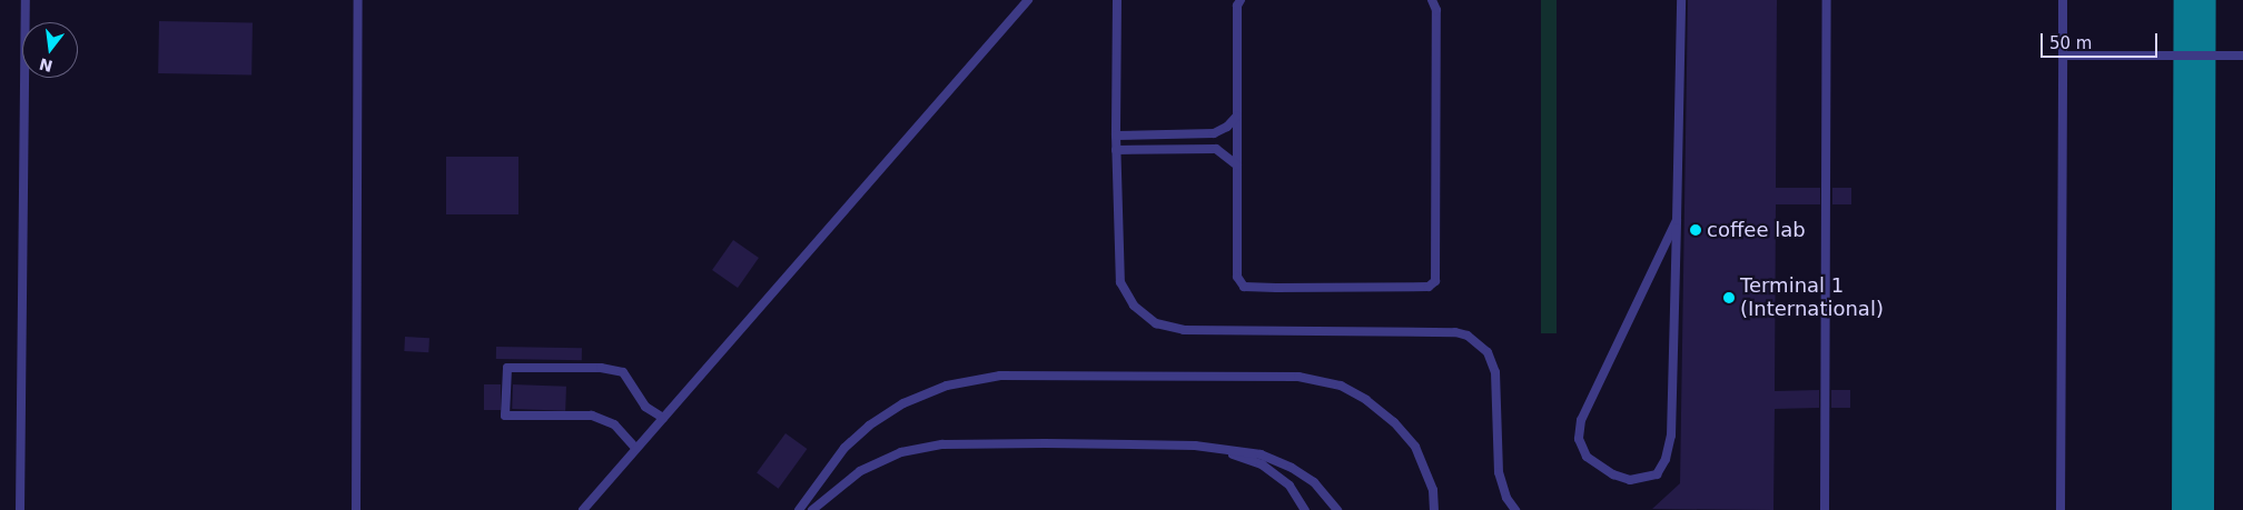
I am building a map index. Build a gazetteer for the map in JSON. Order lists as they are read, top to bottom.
{
  "places": ["coffee lab", "Terminal 1 (International)"],
  "scale_bar": "50 m",
  "north": "bottom"
}
